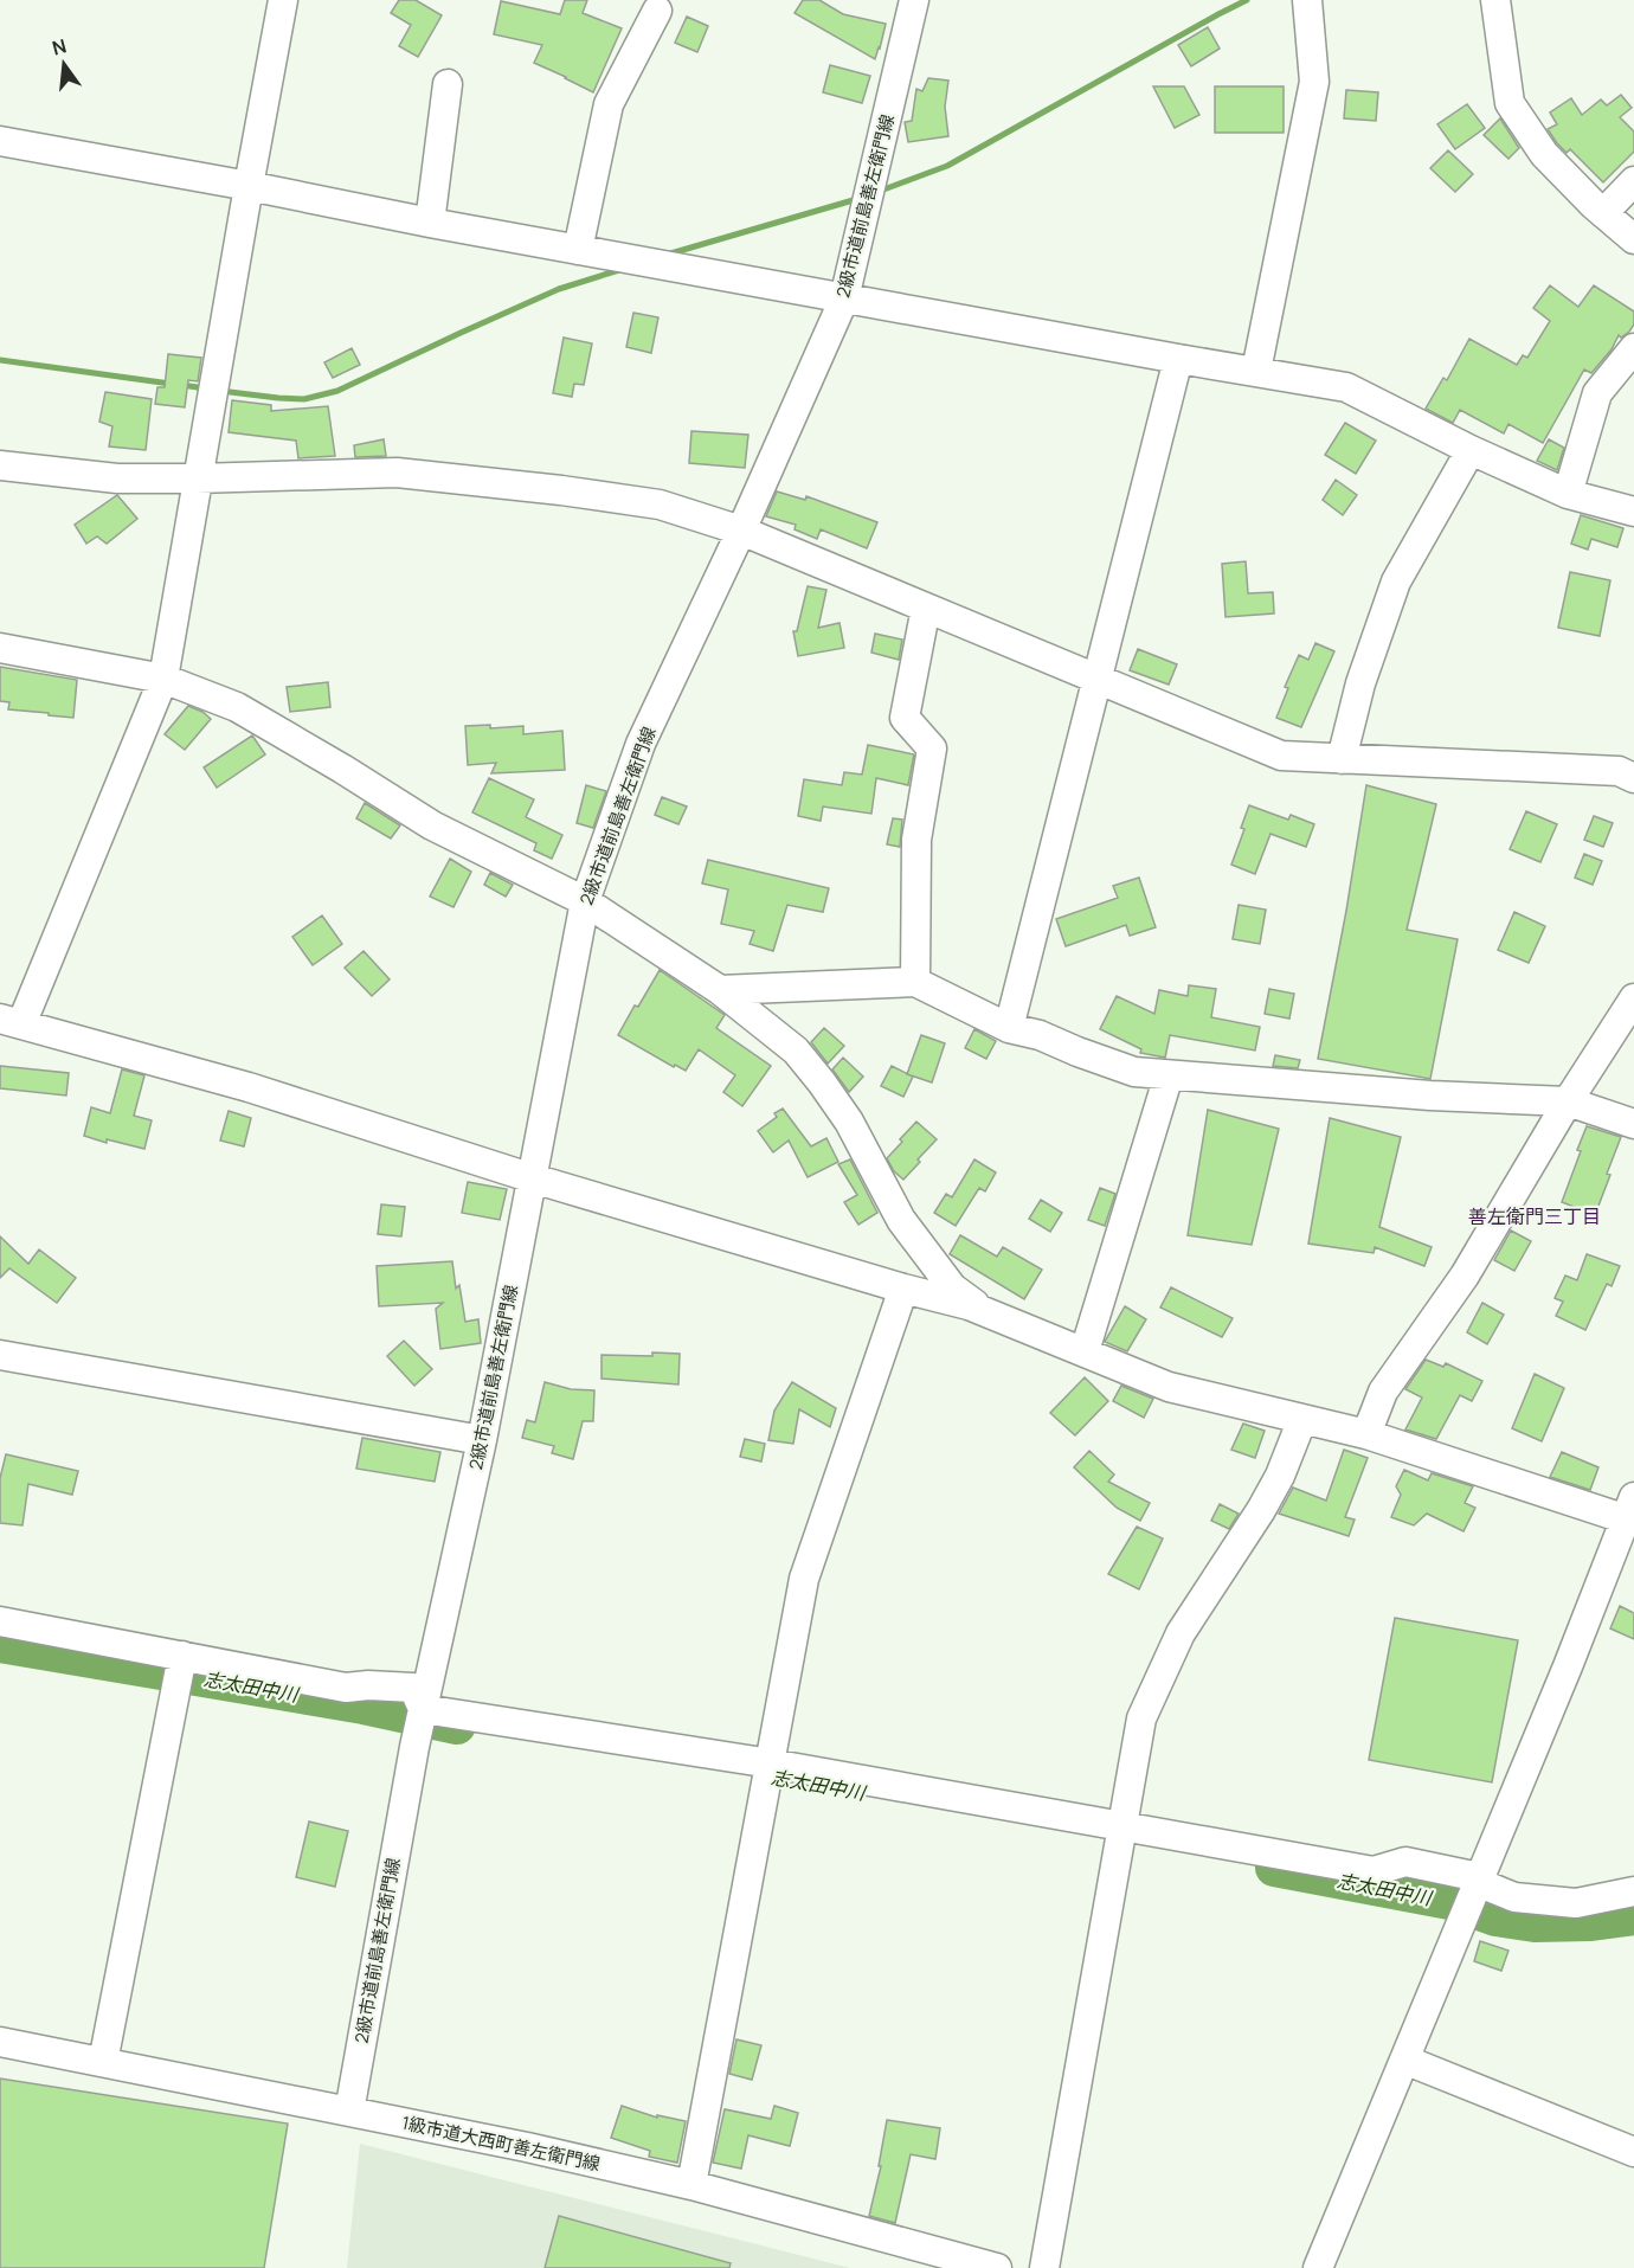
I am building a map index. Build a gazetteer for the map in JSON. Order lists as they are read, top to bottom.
{
  "streets": {
    "street": ["2級市道前島善左衛門線", "1級市道大西町善左衛門線"]
  },
  "crossings": [
    ["2級市道前島善左衛門線", "1級市道大西町善左衛門線"]
  ],
  "districts": ["善左衛門三丁目"],
  "water": ["志太田中川"],
  "north": "top"
}
